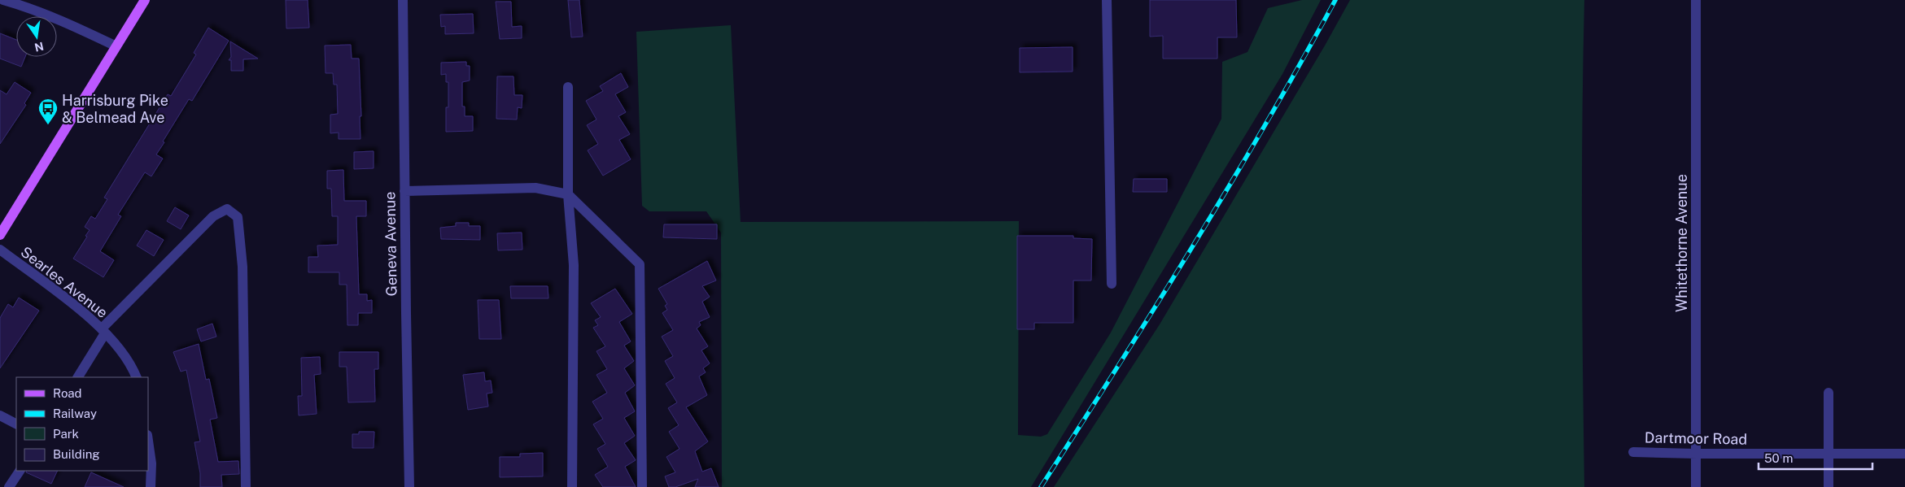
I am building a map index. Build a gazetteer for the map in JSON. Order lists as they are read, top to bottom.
{
  "streets": {
    "street": [
      "Whitethorne Avenue",
      "Geneva Avenue",
      "Searles Avenue",
      "Dartmoor Road"
    ]
  },
  "crossings": [
    ["Whitethorne Avenue", "Dartmoor Road"]
  ],
  "places": {
    "bus stop": ["Harrisburg Pike & Belmead Ave"]
  },
  "legend": [
    "Road",
    "Railway",
    "Park",
    "Building"
  ],
  "scale_bar": "50 m",
  "north": "bottom"
}
